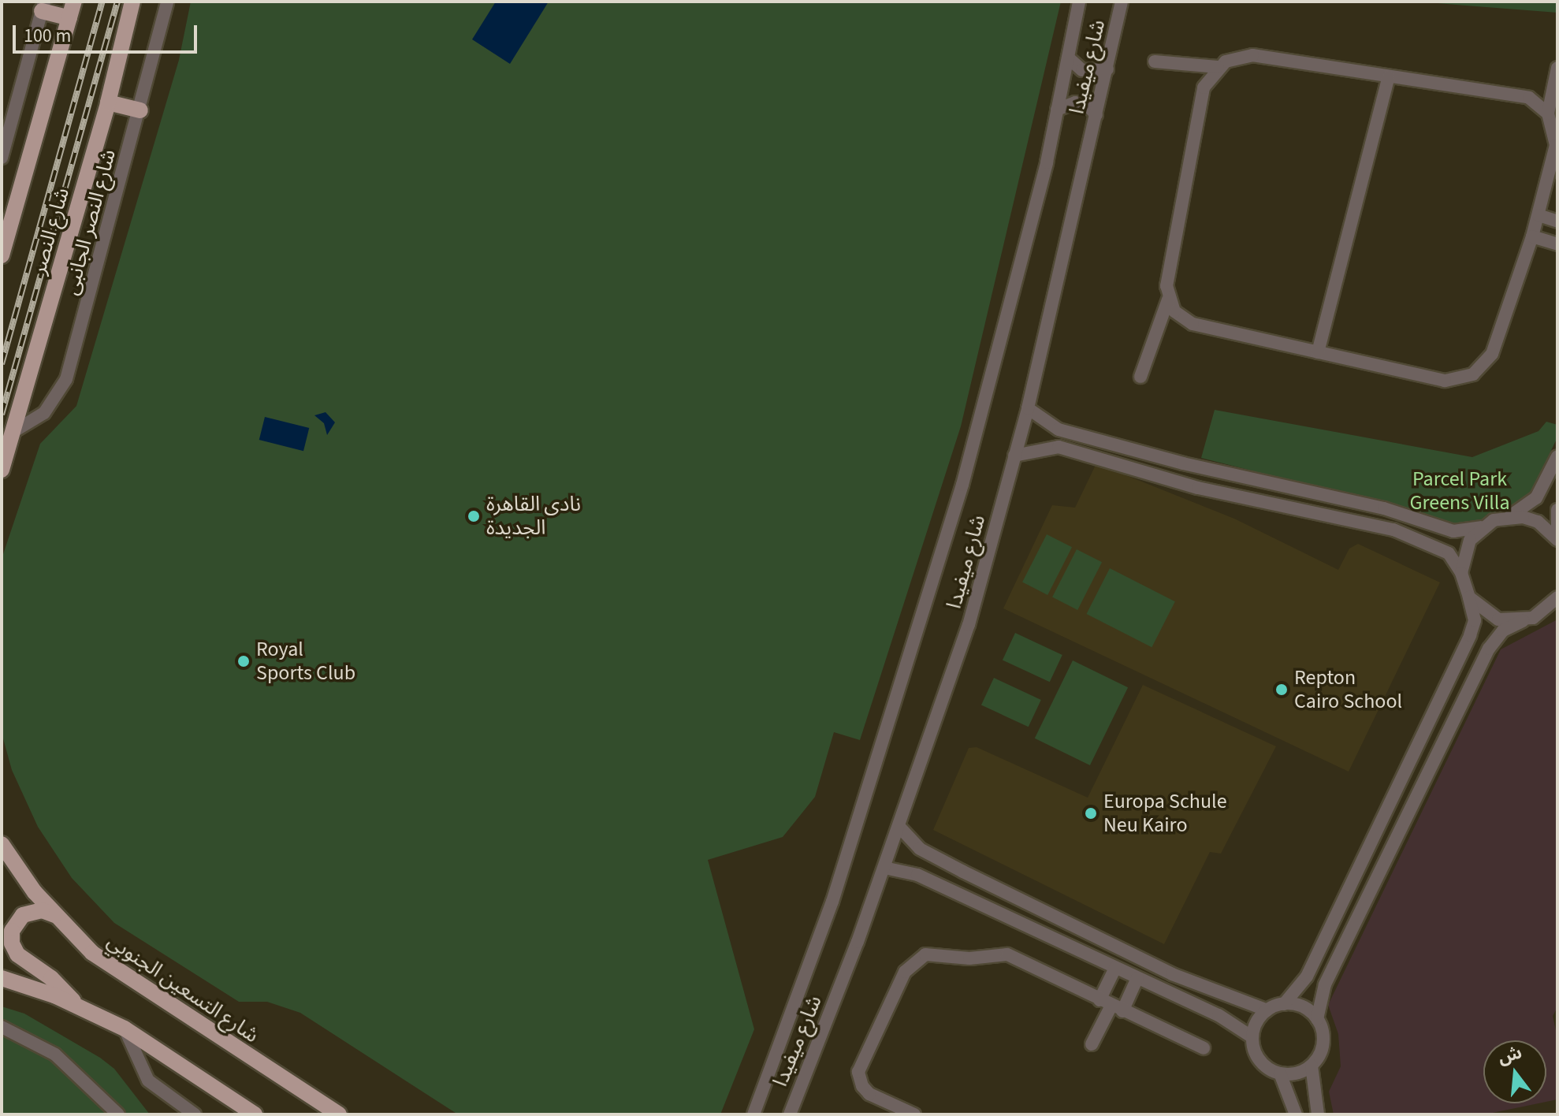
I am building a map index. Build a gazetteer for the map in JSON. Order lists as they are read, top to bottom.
{
  "streets": {
    "main road": ["شارع النصر", "شارع التسعين الجنوبي"],
    "street": ["شارع ميفيدا", "شارع النصر الجانبى"]
  },
  "crossings": [
    ["شارع النصر الجانبى", "شارع النصر"]
  ],
  "parks": ["Parcel Park Greens Villa"],
  "places": [
    "نادى القاهرة الجديدة",
    "Royal Sports Club",
    "Repton Cairo School",
    "Europa Schule Neu Kairo"
  ],
  "scale_bar": "100 m",
  "north": "top"
}
